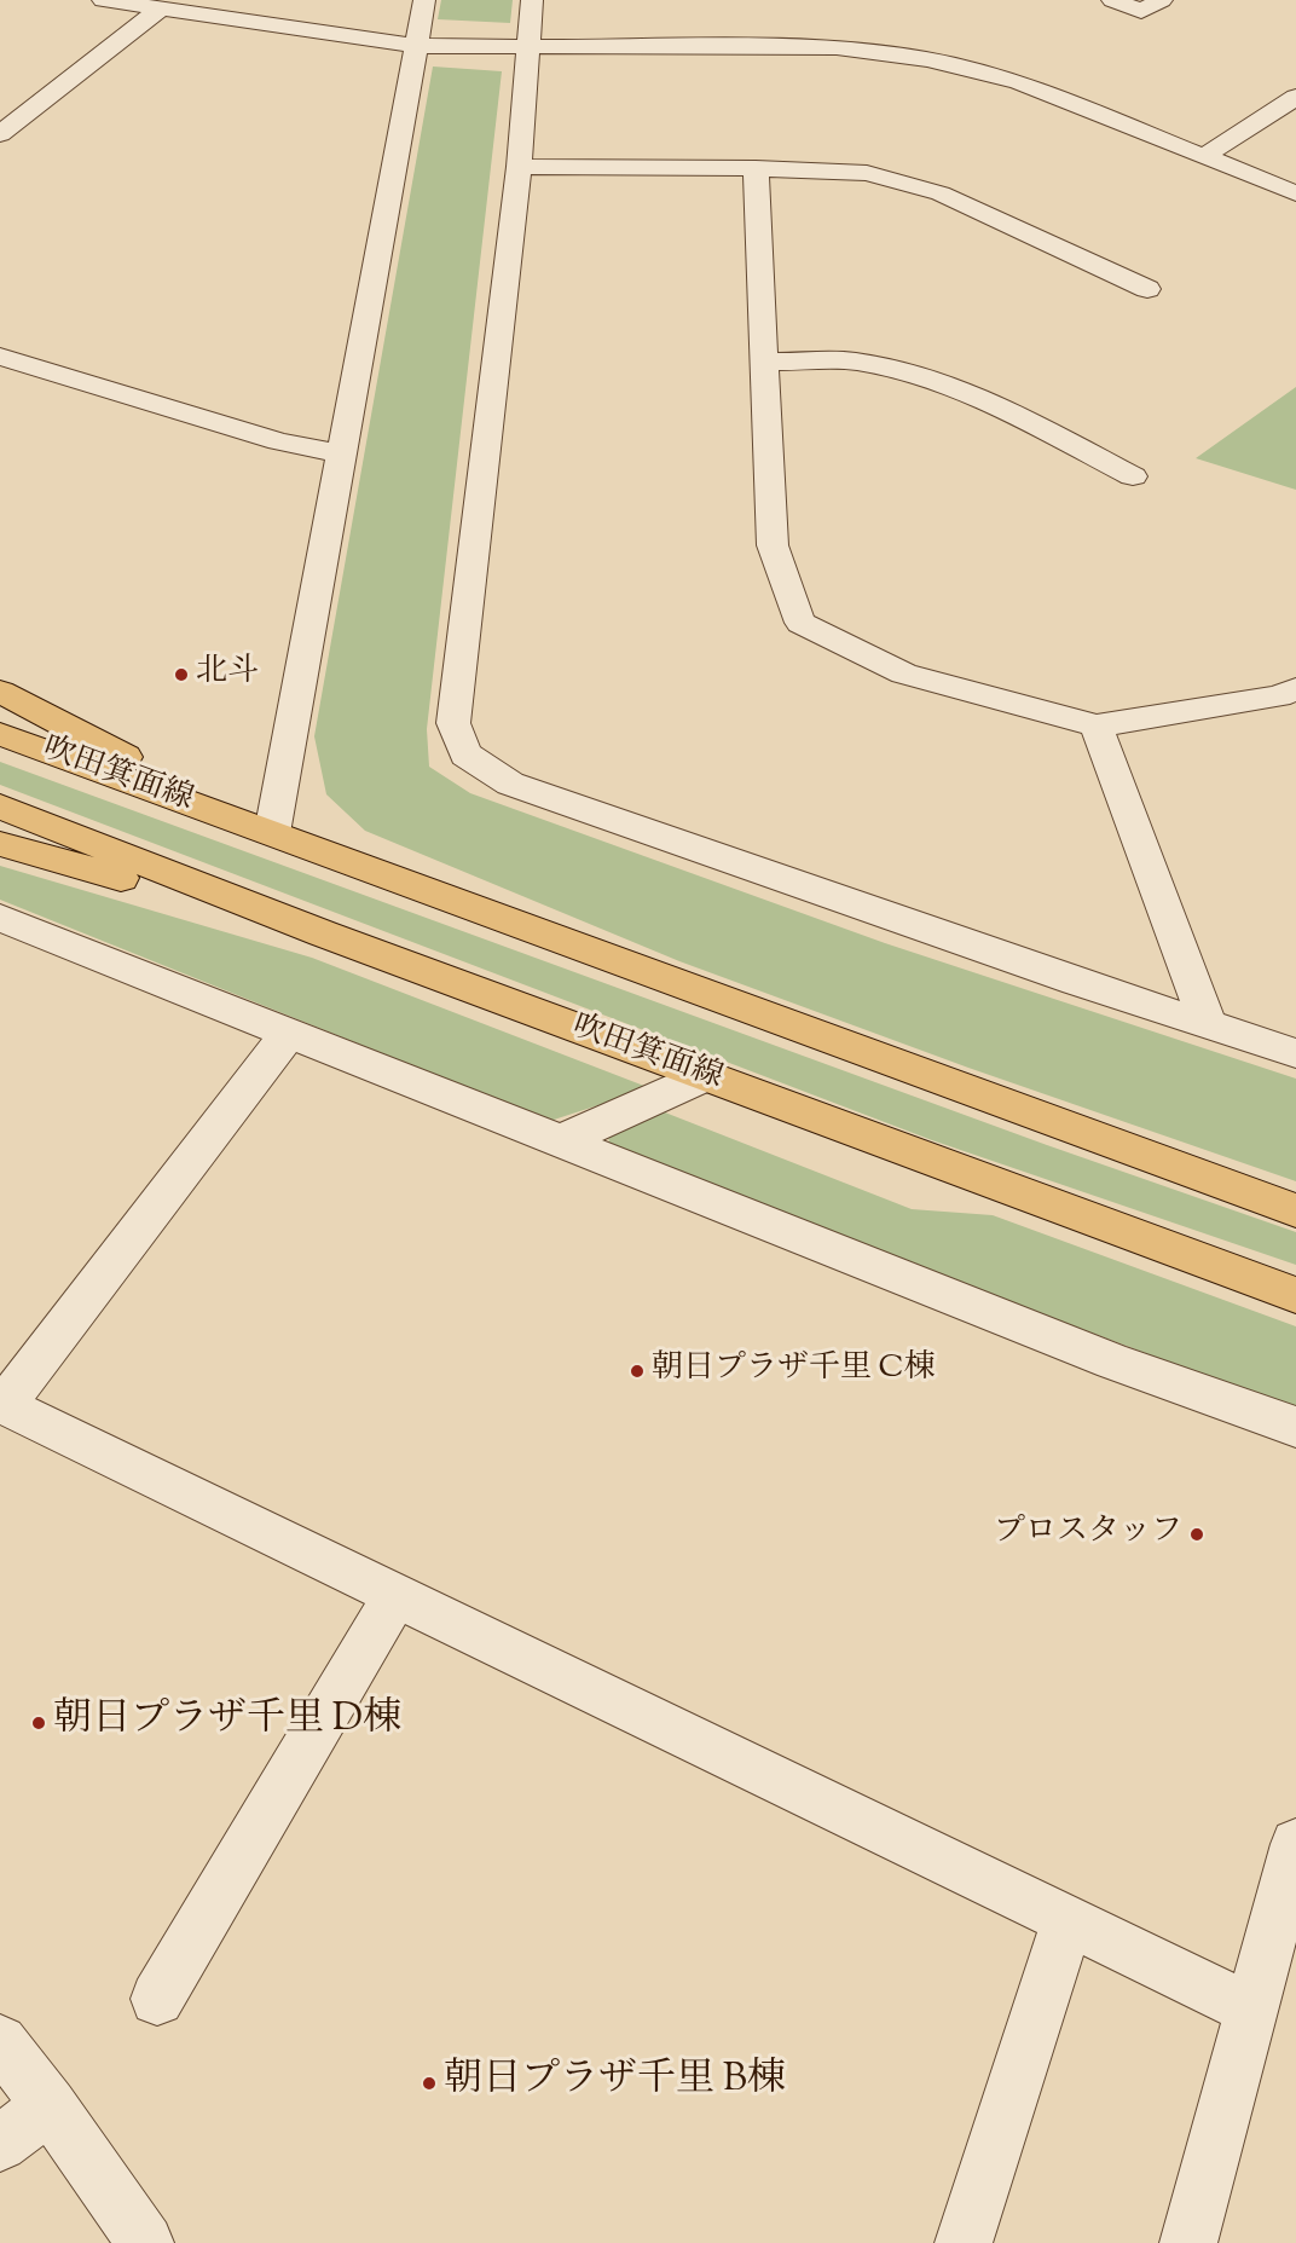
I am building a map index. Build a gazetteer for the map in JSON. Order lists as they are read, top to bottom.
{
  "streets": {
    "main road": ["吹田箕面線"]
  },
  "places": [
    "北斗",
    "朝日プラザ千里 C棟",
    "プロスタッフ",
    "朝日プラザ千里 D棟",
    "朝日プラザ千里 B棟"
  ]
}
